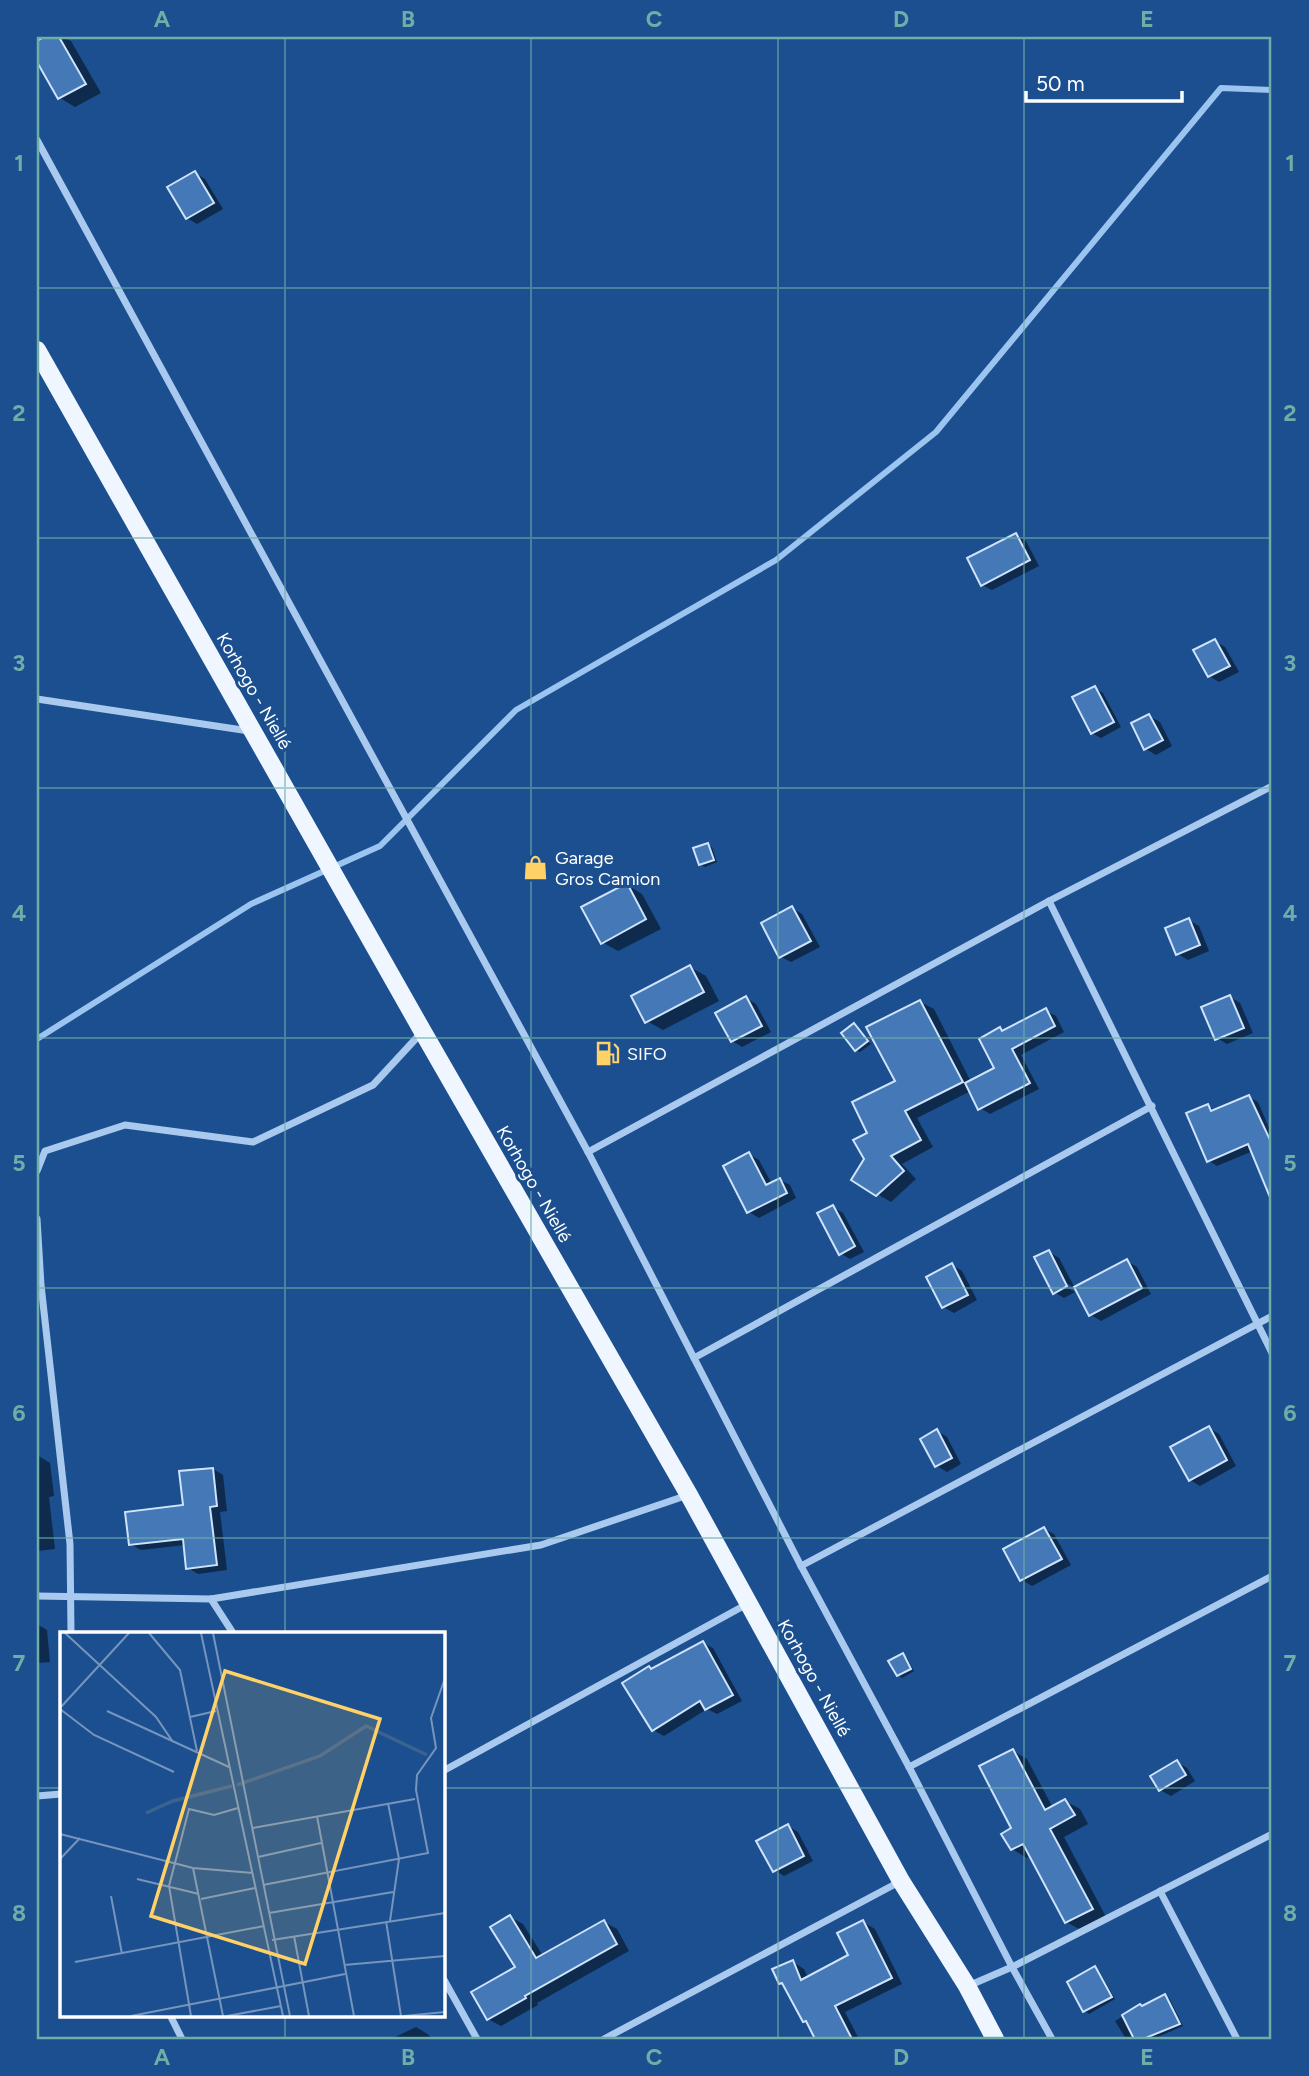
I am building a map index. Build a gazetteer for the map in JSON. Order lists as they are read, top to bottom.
{
  "streets": {
    "main road": ["Korhogo - Niellé"]
  },
  "places": {
    "shop": ["Garage Gros Camion"],
    "fuel station": ["SIFO"]
  },
  "scale_bar": "50 m",
  "grid": {
    "columns": [
      "A",
      "B",
      "C",
      "D",
      "E"
    ],
    "rows": [
      "1",
      "2",
      "3",
      "4",
      "5",
      "6",
      "7",
      "8"
    ]
  }
}
